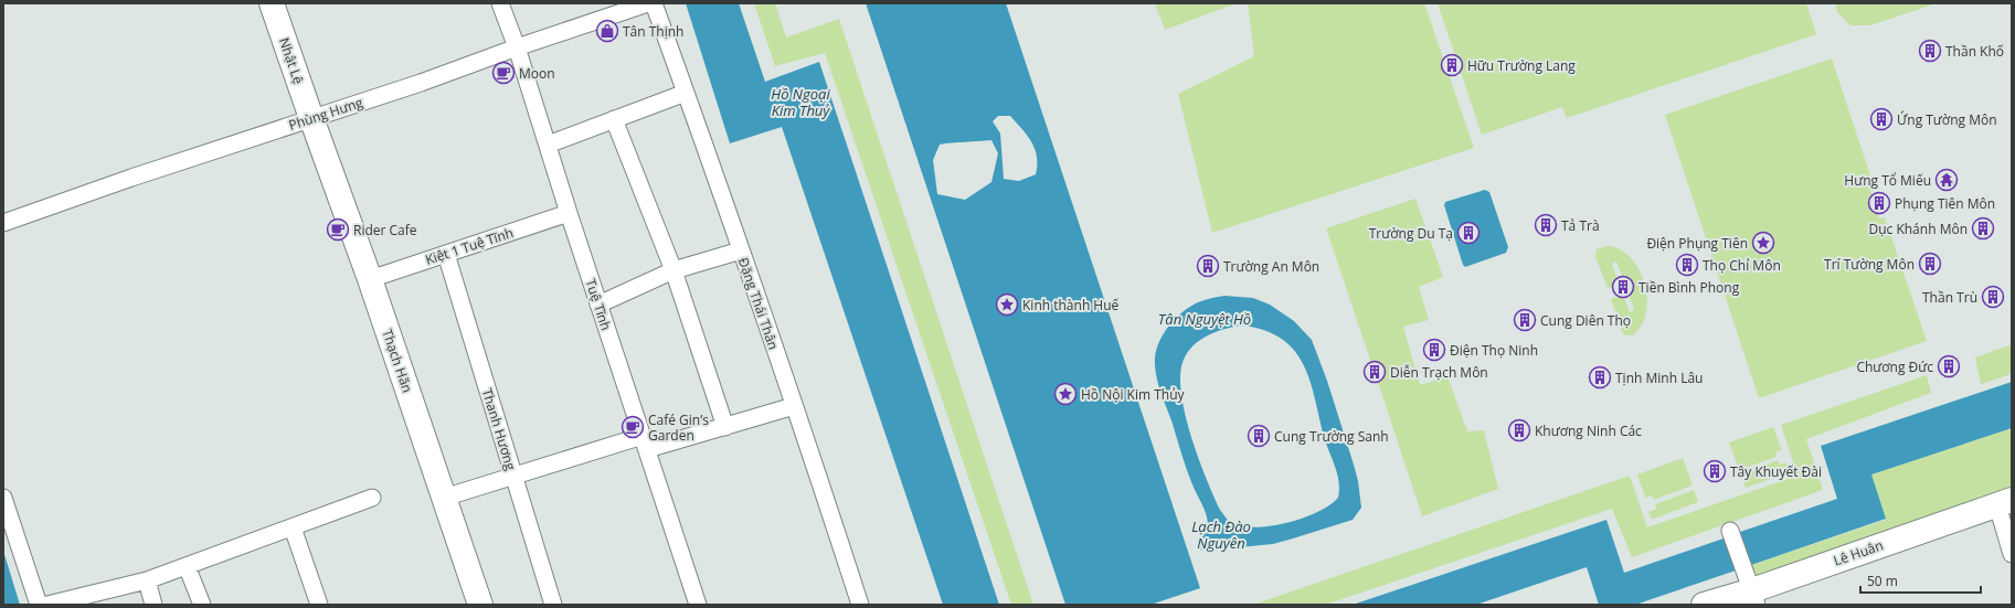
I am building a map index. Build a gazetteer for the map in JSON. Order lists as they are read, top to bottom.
{
  "streets": {
    "street": [
      "Nhật Lệ",
      "Phùng Hưng",
      "Kiệt 1 Tuệ Tĩnh",
      "Đặng Thái Thân",
      "Tuệ Tĩnh",
      "Thạch Hãn",
      "Thanh Hương",
      "Lê Huân"
    ]
  },
  "crossings": [
    ["Nhật Lệ", "Phùng Hưng"],
    ["Nhật Lệ", "Thạch Hãn"],
    ["Phùng Hưng", "Tuệ Tĩnh"],
    ["Phùng Hưng", "Thạch Hãn"],
    ["Kiệt 1 Tuệ Tĩnh", "Tuệ Tĩnh"],
    ["Kiệt 1 Tuệ Tĩnh", "Thạch Hãn"],
    ["Kiệt 1 Tuệ Tĩnh", "Thanh Hương"]
  ],
  "water": ["Hồ Ngoại Kim Thuỷ", "Tân Nguyệt Hồ", "Lạch Đào Nguyên"],
  "places": {
    "shop": ["Tân Thịnh"],
    "building": [
      "Thần Khố",
      "Hữu Trường Lang",
      "Ứng Tường Môn",
      "Phụng Tiên Môn",
      "Tả Trà",
      "Dục Khánh Môn",
      "Trường Du Tạ",
      "Trí Tường Môn",
      "Thọ Chỉ Môn",
      "Trường An Môn",
      "Tiền Bình Phong",
      "Thần Trù",
      "Cung Diên Thọ",
      "Điện Thọ Ninh",
      "Chương Đức",
      "Diễn Trạch Môn",
      "Tịnh Minh Lâu",
      "Khương Ninh Các",
      "Cung Trường Sanh",
      "Tây Khuyết Đài"
    ],
    "cafe": ["Moon", "Rider Cafe", "Café Gin’s Garden"],
    "temple": ["Hưng Tổ Miếu"],
    "place": ["Điện Phụng Tiên", "Kinh thành Huế", "Hồ Nội Kim Thủy"]
  },
  "scale_bar": "50 m"
}
